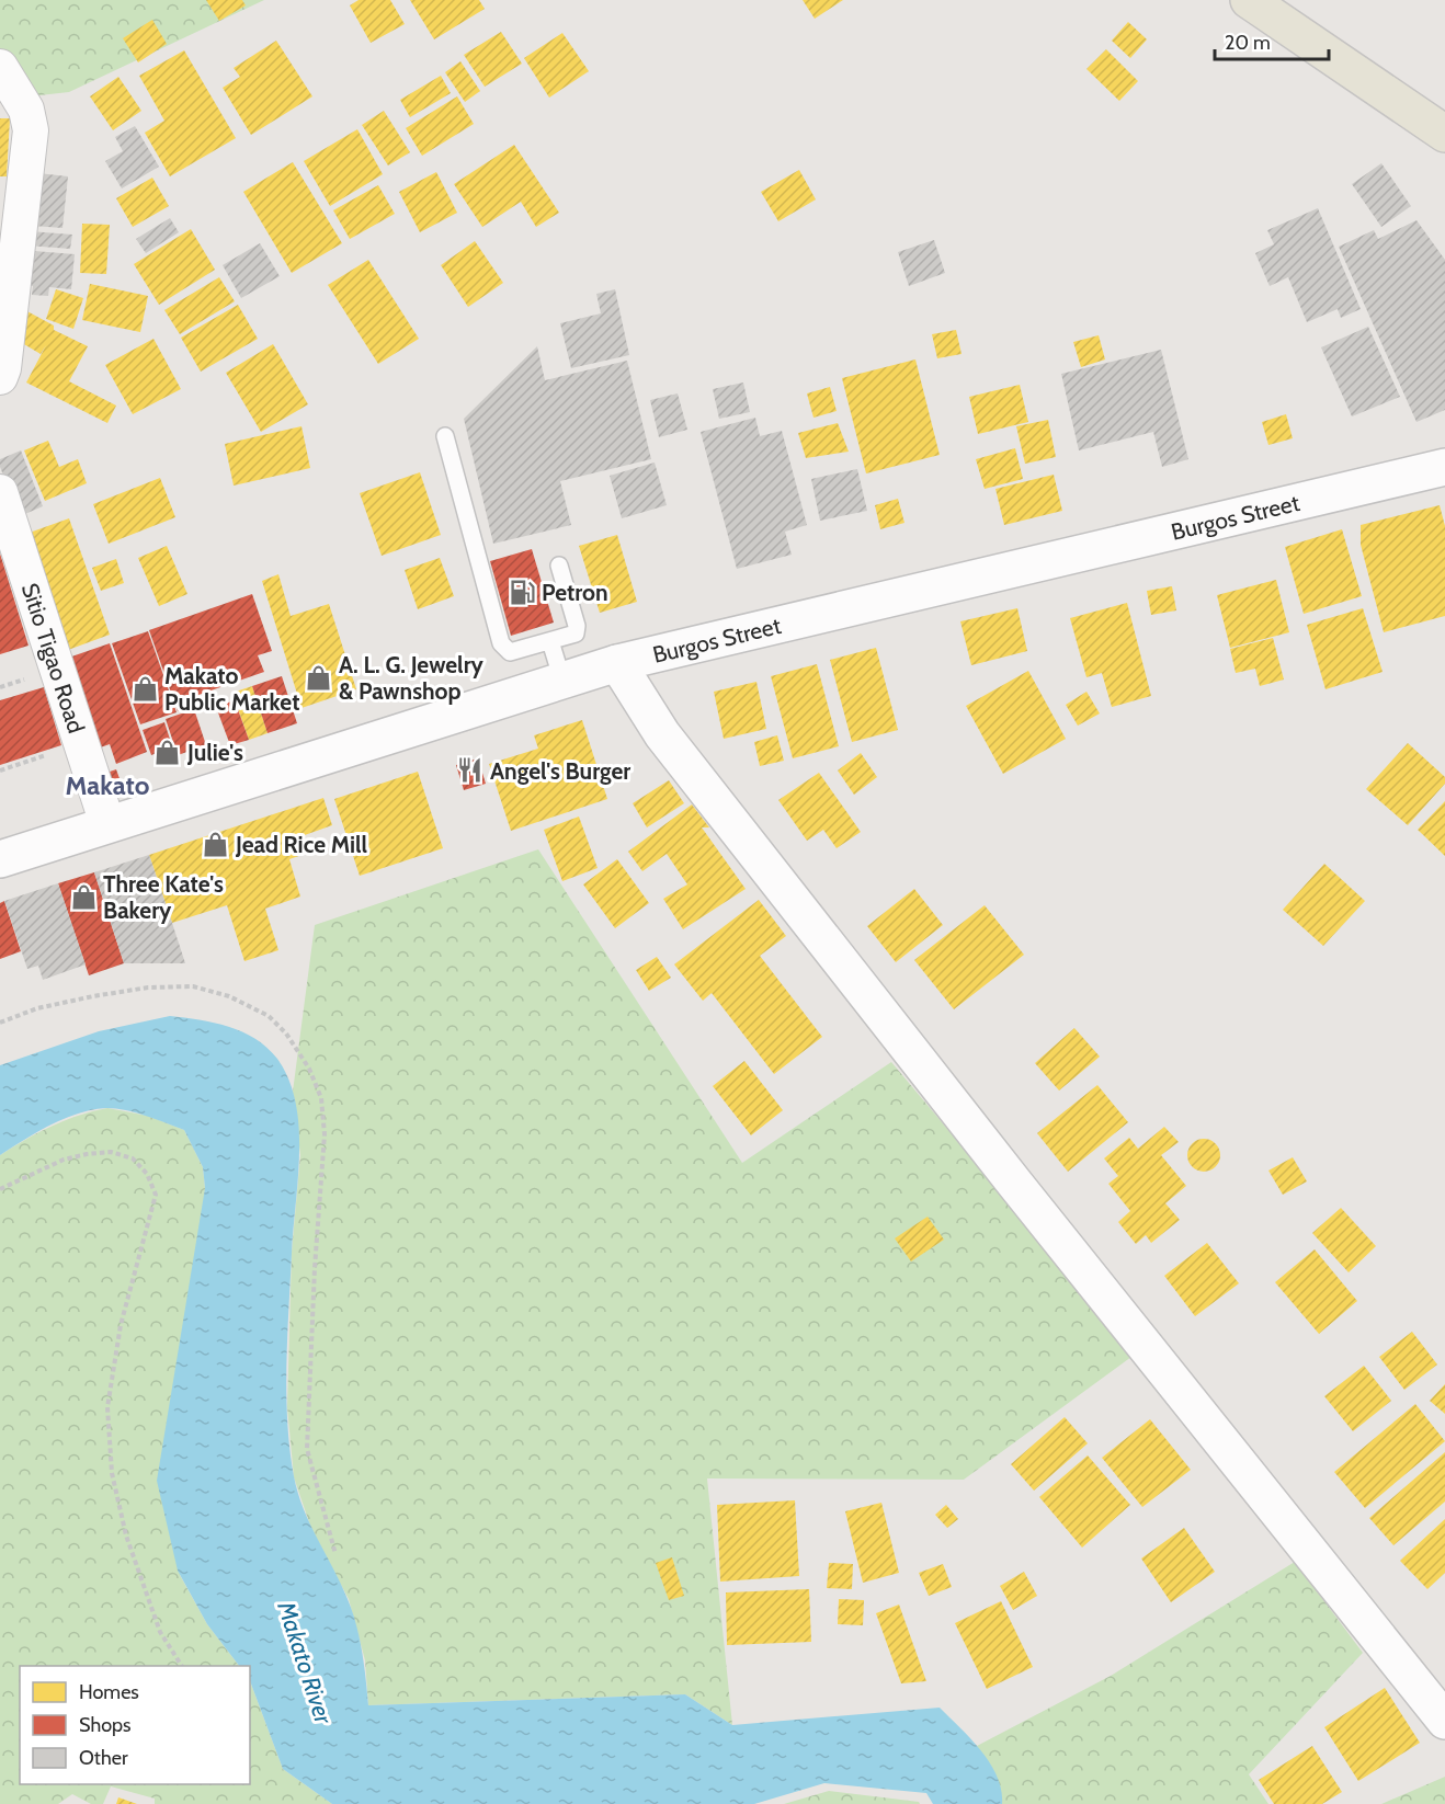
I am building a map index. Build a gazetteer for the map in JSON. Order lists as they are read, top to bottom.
{
  "streets": {
    "main road": ["Burgos Street"],
    "street": ["Sitio Tigao Road"]
  },
  "crossings": [
    ["Burgos Street", "Sitio Tigao Road"]
  ],
  "districts": ["Makato"],
  "water": ["Makato River"],
  "places": {
    "fuel station": ["Petron"],
    "shop": [
      "A. L. G. Jewelry & Pawnshop",
      "Makato Public Market",
      "Julie's",
      "Jead Rice Mill",
      "Three Kate's Bakery"
    ],
    "restaurant": ["Angel's Burger"]
  },
  "legend": ["Homes", "Shops", "Other"],
  "scale_bar": "20 m"
}
